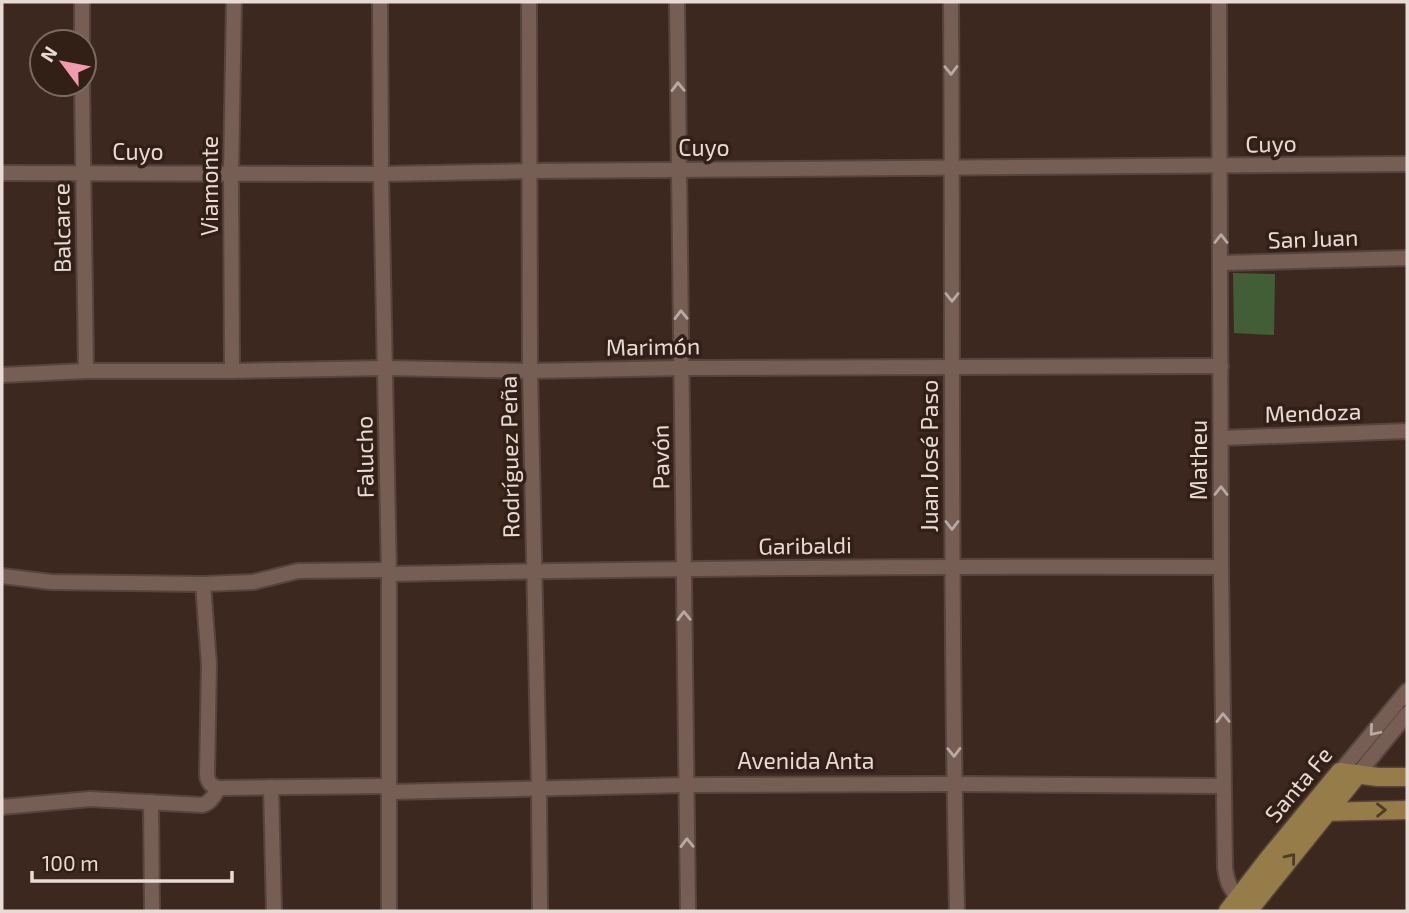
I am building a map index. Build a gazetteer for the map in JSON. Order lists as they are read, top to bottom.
{
  "streets": {
    "main road": ["Santa Fe"],
    "street": [
      "Cuyo",
      "Viamonte",
      "Balcarce",
      "San Juan",
      "Marimón",
      "Mendoza",
      "Juan José Paso",
      "Falucho",
      "Rodríguez Peña",
      "Pavón",
      "Matheu",
      "Garibaldi",
      "Avenida Anta"
    ]
  },
  "crossings": [
    ["Cuyo", "Viamonte"],
    ["Cuyo", "Balcarce"],
    ["Cuyo", "Juan José Paso"],
    ["Cuyo", "Falucho"],
    ["Cuyo", "Rodríguez Peña"],
    ["Cuyo", "Pavón"],
    ["Cuyo", "Matheu"],
    ["Viamonte", "Marimón"],
    ["Balcarce", "Marimón"],
    ["San Juan", "Matheu"],
    ["Marimón", "Juan José Paso"],
    ["Marimón", "Falucho"],
    ["Marimón", "Rodríguez Peña"],
    ["Marimón", "Pavón"],
    ["Marimón", "Matheu"],
    ["Mendoza", "Matheu"],
    ["Juan José Paso", "Garibaldi"],
    ["Juan José Paso", "Avenida Anta"],
    ["Falucho", "Garibaldi"],
    ["Falucho", "Avenida Anta"],
    ["Rodríguez Peña", "Garibaldi"],
    ["Rodríguez Peña", "Avenida Anta"],
    ["Pavón", "Garibaldi"],
    ["Pavón", "Avenida Anta"],
    ["Matheu", "Garibaldi"],
    ["Matheu", "Avenida Anta"],
    ["Matheu", "Santa Fe"]
  ],
  "one_way": ["Juan José Paso", "Pavón", "Matheu"],
  "scale_bar": "100 m",
  "north": "top left"
}
